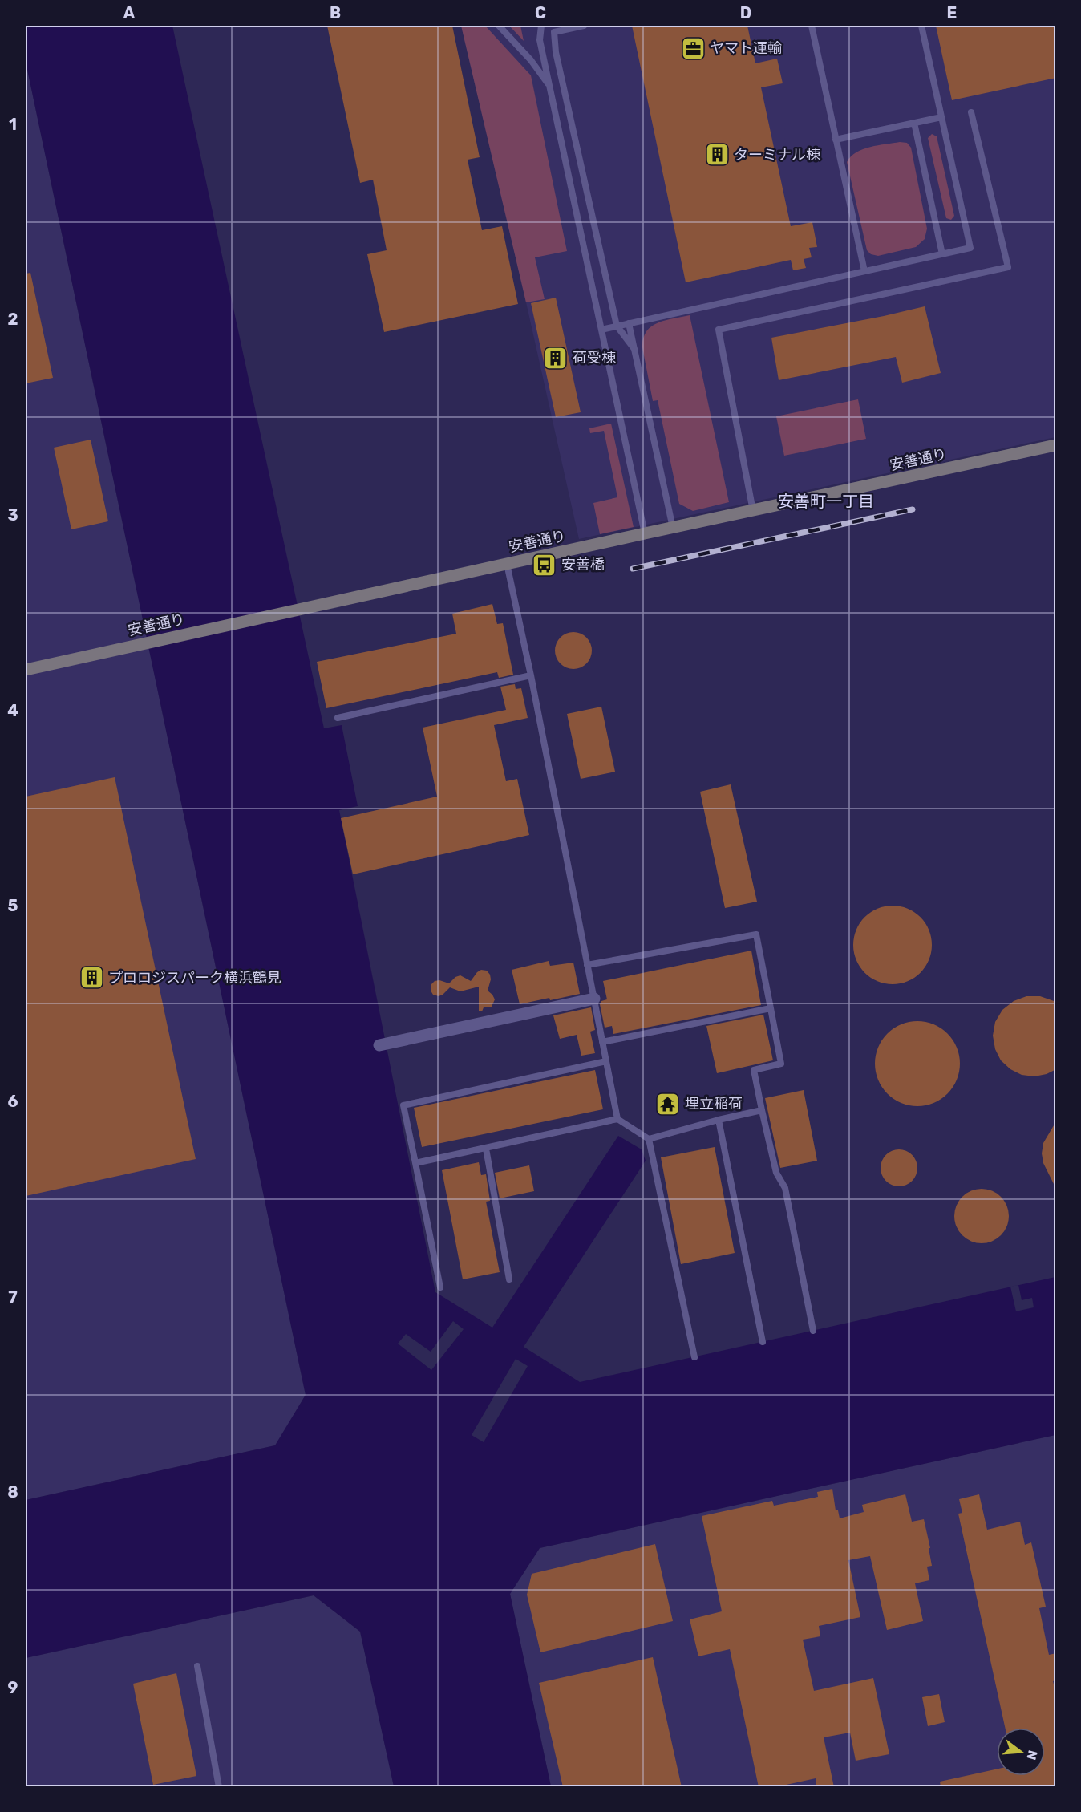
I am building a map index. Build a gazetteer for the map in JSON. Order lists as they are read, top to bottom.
{
  "streets": {
    "street": ["安善通り"]
  },
  "districts": ["安善町一丁目"],
  "places": {
    "office": ["ヤマト運輸"],
    "building": ["ターミナル棟", "荷受棟", "プロロジスパーク横浜鶴見"],
    "bus stop": ["安善橋"],
    "temple": ["埋立稲荷"]
  },
  "north": "right",
  "grid": {
    "columns": [
      "A",
      "B",
      "C",
      "D",
      "E"
    ],
    "rows": [
      "1",
      "2",
      "3",
      "4",
      "5",
      "6",
      "7",
      "8",
      "9"
    ]
  }
}
